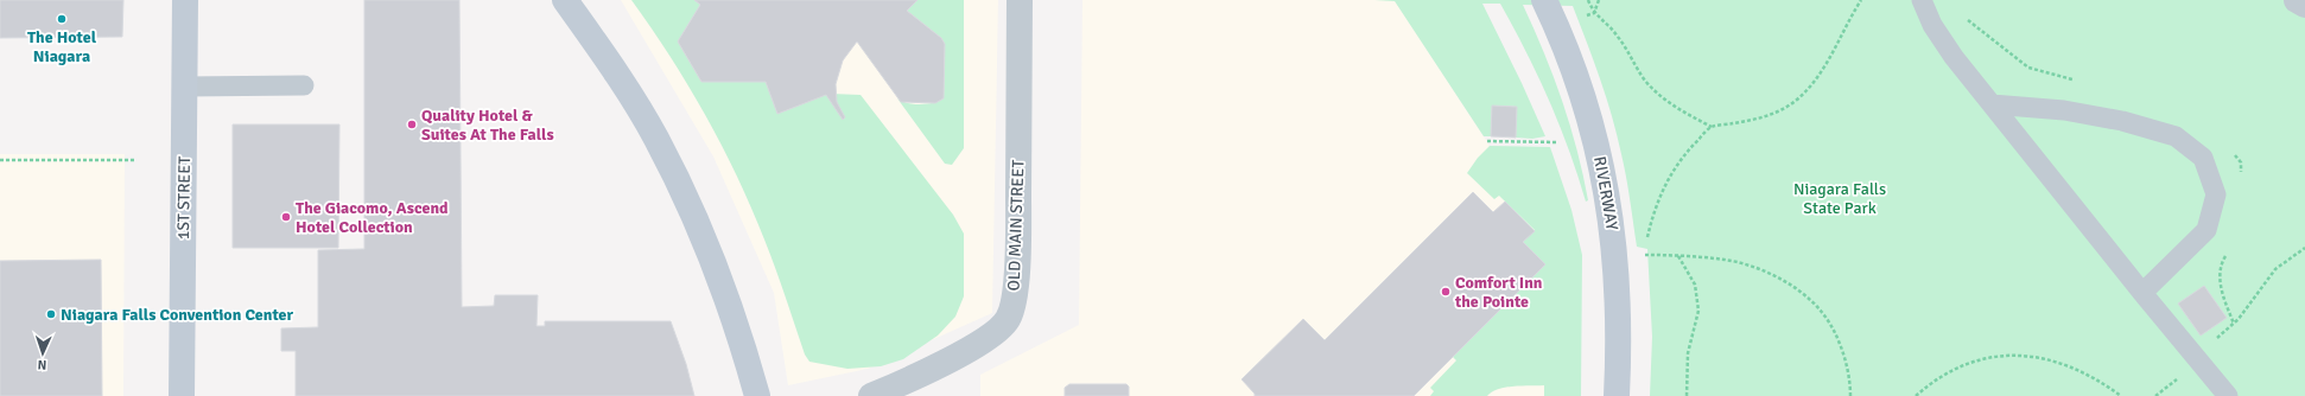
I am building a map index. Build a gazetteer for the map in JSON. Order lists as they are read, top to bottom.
{
  "streets": {
    "main road": ["RIVERWAY", "1ST STREET"],
    "street": ["OLD MAIN STREET"]
  },
  "parks": ["Niagara Falls State Park"],
  "places": [
    "The Hotel Niagara",
    "Quality Hotel & Suites At The Falls",
    "The Giacomo, Ascend Hotel Collection",
    "Comfort Inn the Pointe",
    "Niagara Falls Convention Center"
  ],
  "north": "bottom"
}
